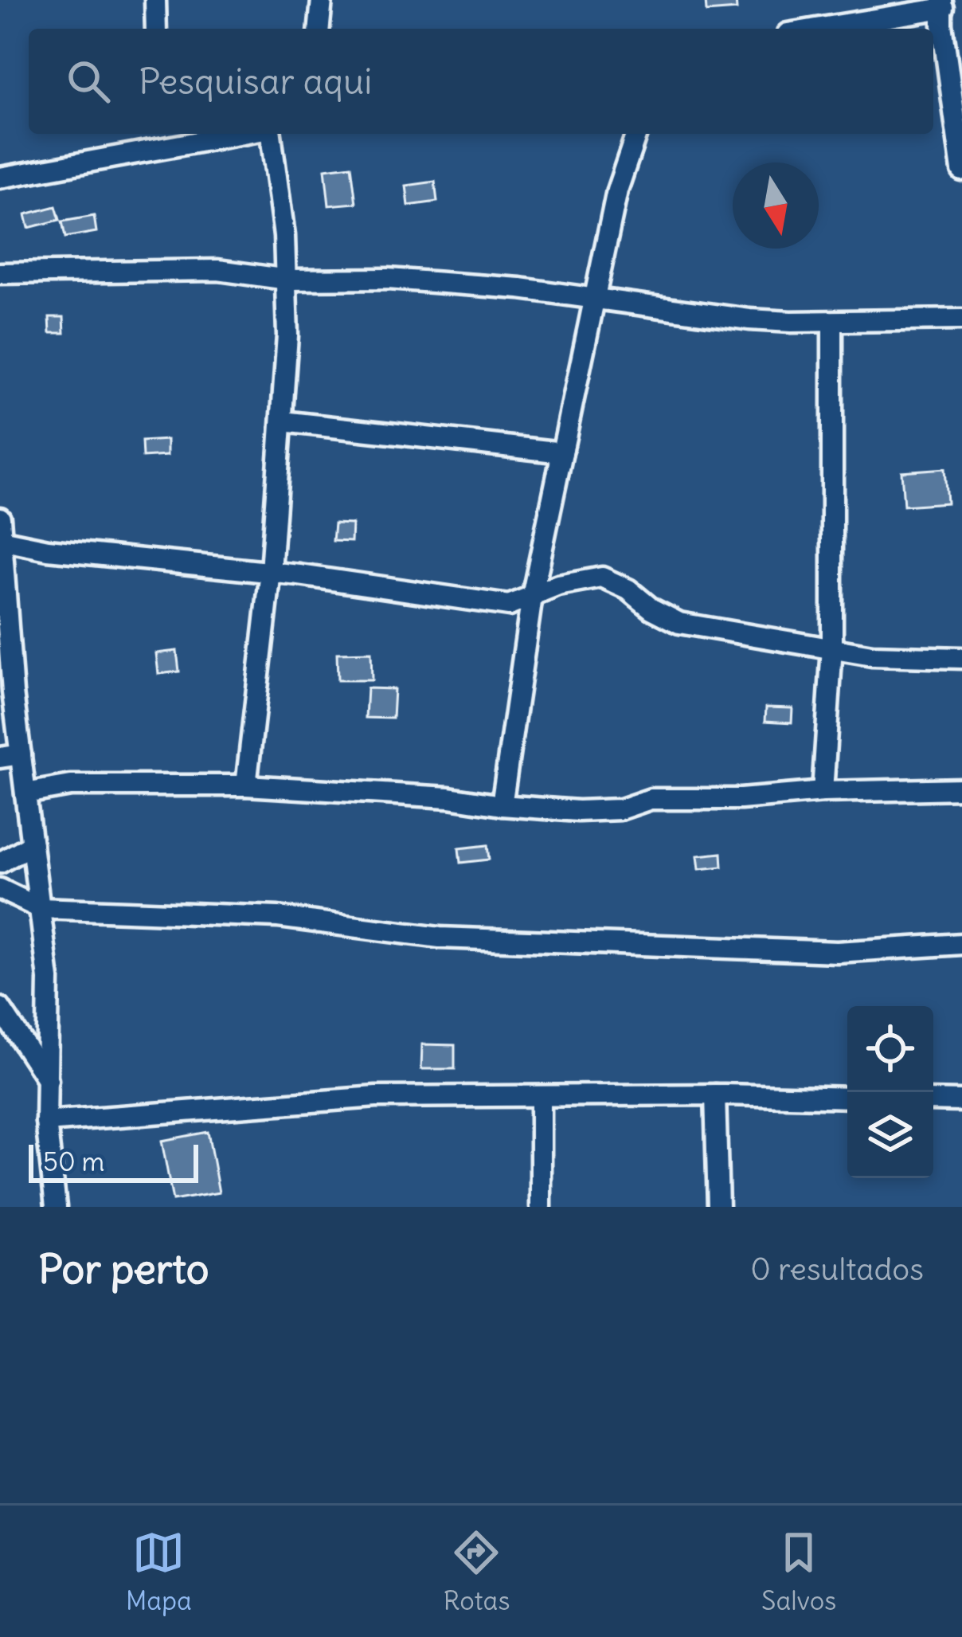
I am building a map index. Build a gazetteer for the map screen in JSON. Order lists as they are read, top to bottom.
{
  "scale_bar": "50 m",
  "north": "bottom",
  "page": {
    "search": "Pesquisar aqui",
    "scale": "50 m",
    "heading": ["Por perto", "0 resultados"],
    "nav": ["Mapa", "Rotas", "Salvos"]
  }
}
